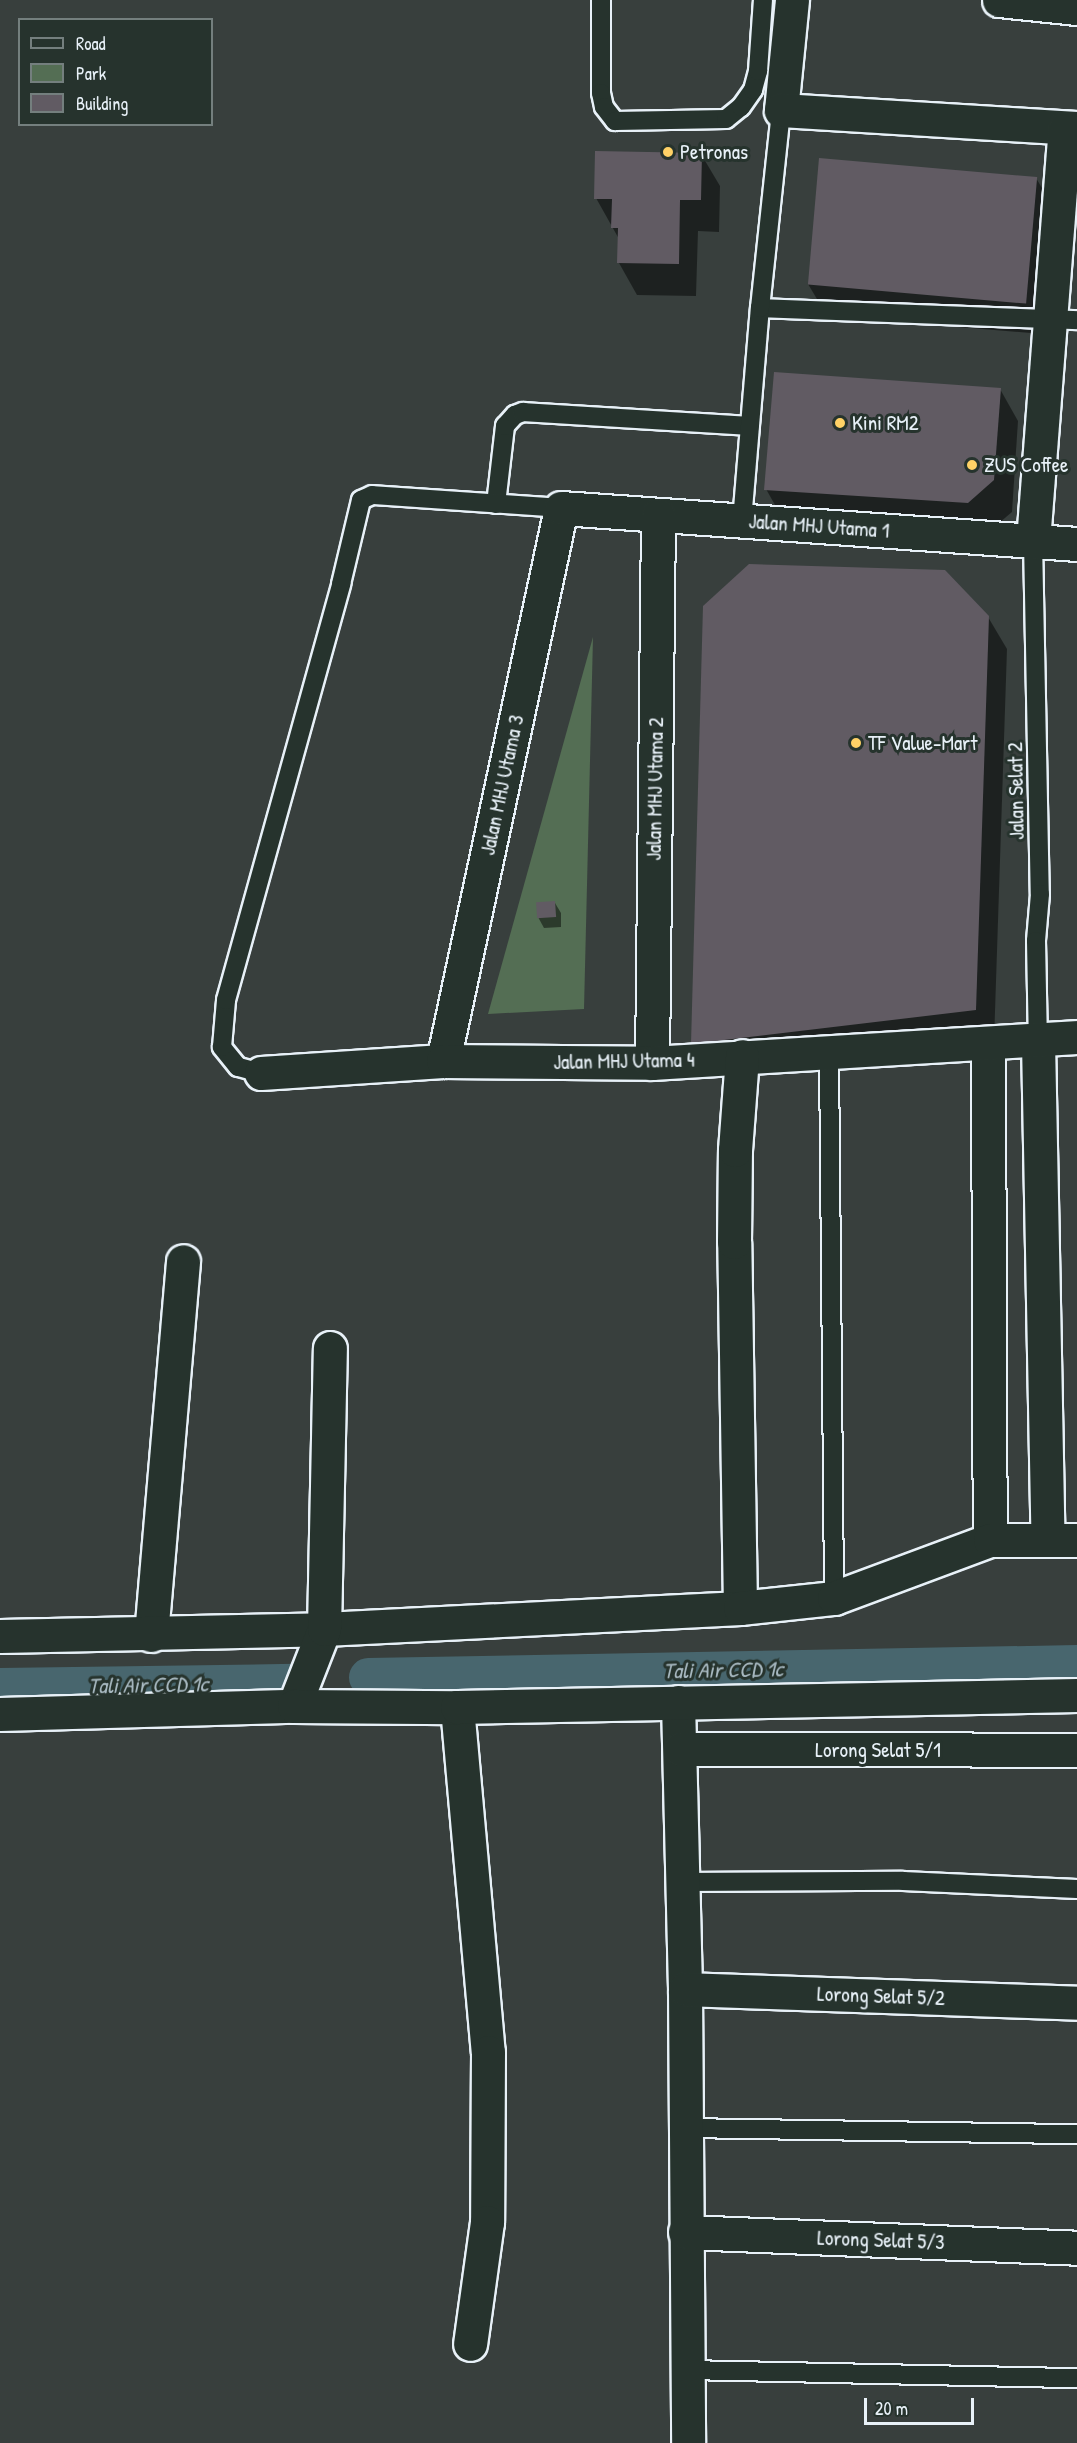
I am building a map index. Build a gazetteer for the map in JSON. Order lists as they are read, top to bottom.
{
  "streets": {
    "street": [
      "Jalan MHJ Utama 1",
      "Jalan MHJ Utama 3",
      "Jalan MHJ Utama 2",
      "Jalan MHJ Utama 4",
      "Lorong Selat 5/1",
      "Lorong Selat 5/2",
      "Lorong Selat 5/3"
    ],
    "lane": ["Jalan Selat 2"]
  },
  "crossings": [
    ["Jalan MHJ Utama 1", "Jalan MHJ Utama 3"],
    ["Jalan MHJ Utama 1", "Jalan MHJ Utama 2"],
    ["Jalan MHJ Utama 1", "Jalan Selat 2"],
    ["Jalan MHJ Utama 3", "Jalan MHJ Utama 4"],
    ["Jalan MHJ Utama 2", "Jalan MHJ Utama 4"],
    ["Jalan Selat 2", "Jalan MHJ Utama 4"]
  ],
  "water": ["Tali Air CCD 1c"],
  "places": [
    "Petronas",
    "Kini RM2",
    "ZUS Coffee",
    "TF Value-Mart"
  ],
  "legend": ["Road", "Park", "Building"],
  "scale_bar": "20 m"
}
